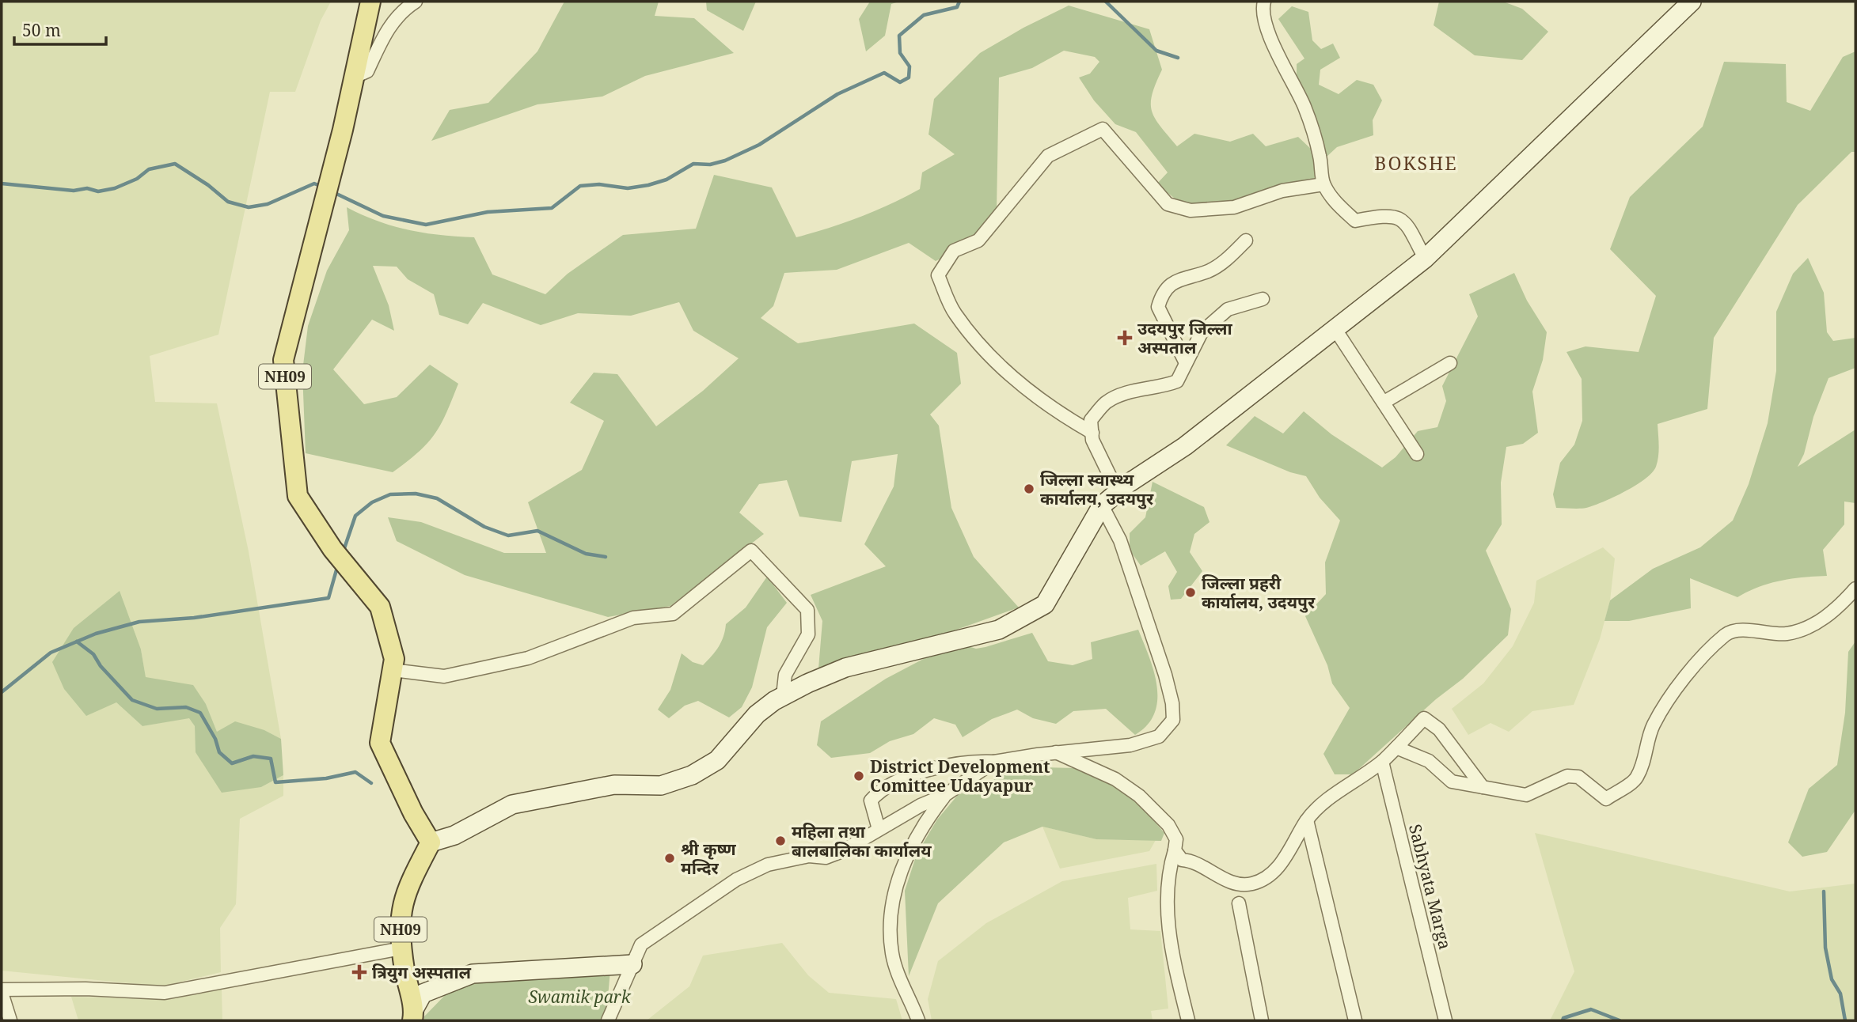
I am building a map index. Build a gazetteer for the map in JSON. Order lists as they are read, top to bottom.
{
  "streets": {
    "main road": ["NH09"],
    "street": ["Sabhyata Marga"]
  },
  "districts": ["BOKSHE"],
  "parks": ["Swamik park"],
  "places": {
    "health": ["उदयपुर जिल्ला अस्पताल", "त्रियुग अस्पताल"],
    "other": [
      "जिल्ला स्वास्थ्य कार्यालय, उदयपुर",
      "जिल्ला प्रहरी कार्यालय, उदयपुर",
      "District Development Comittee Udayapur",
      "महिला तथा बालबालिका कार्यालय",
      "श्री कृष्ण मन्दिर"
    ]
  },
  "scale_bar": "50 m"
}
